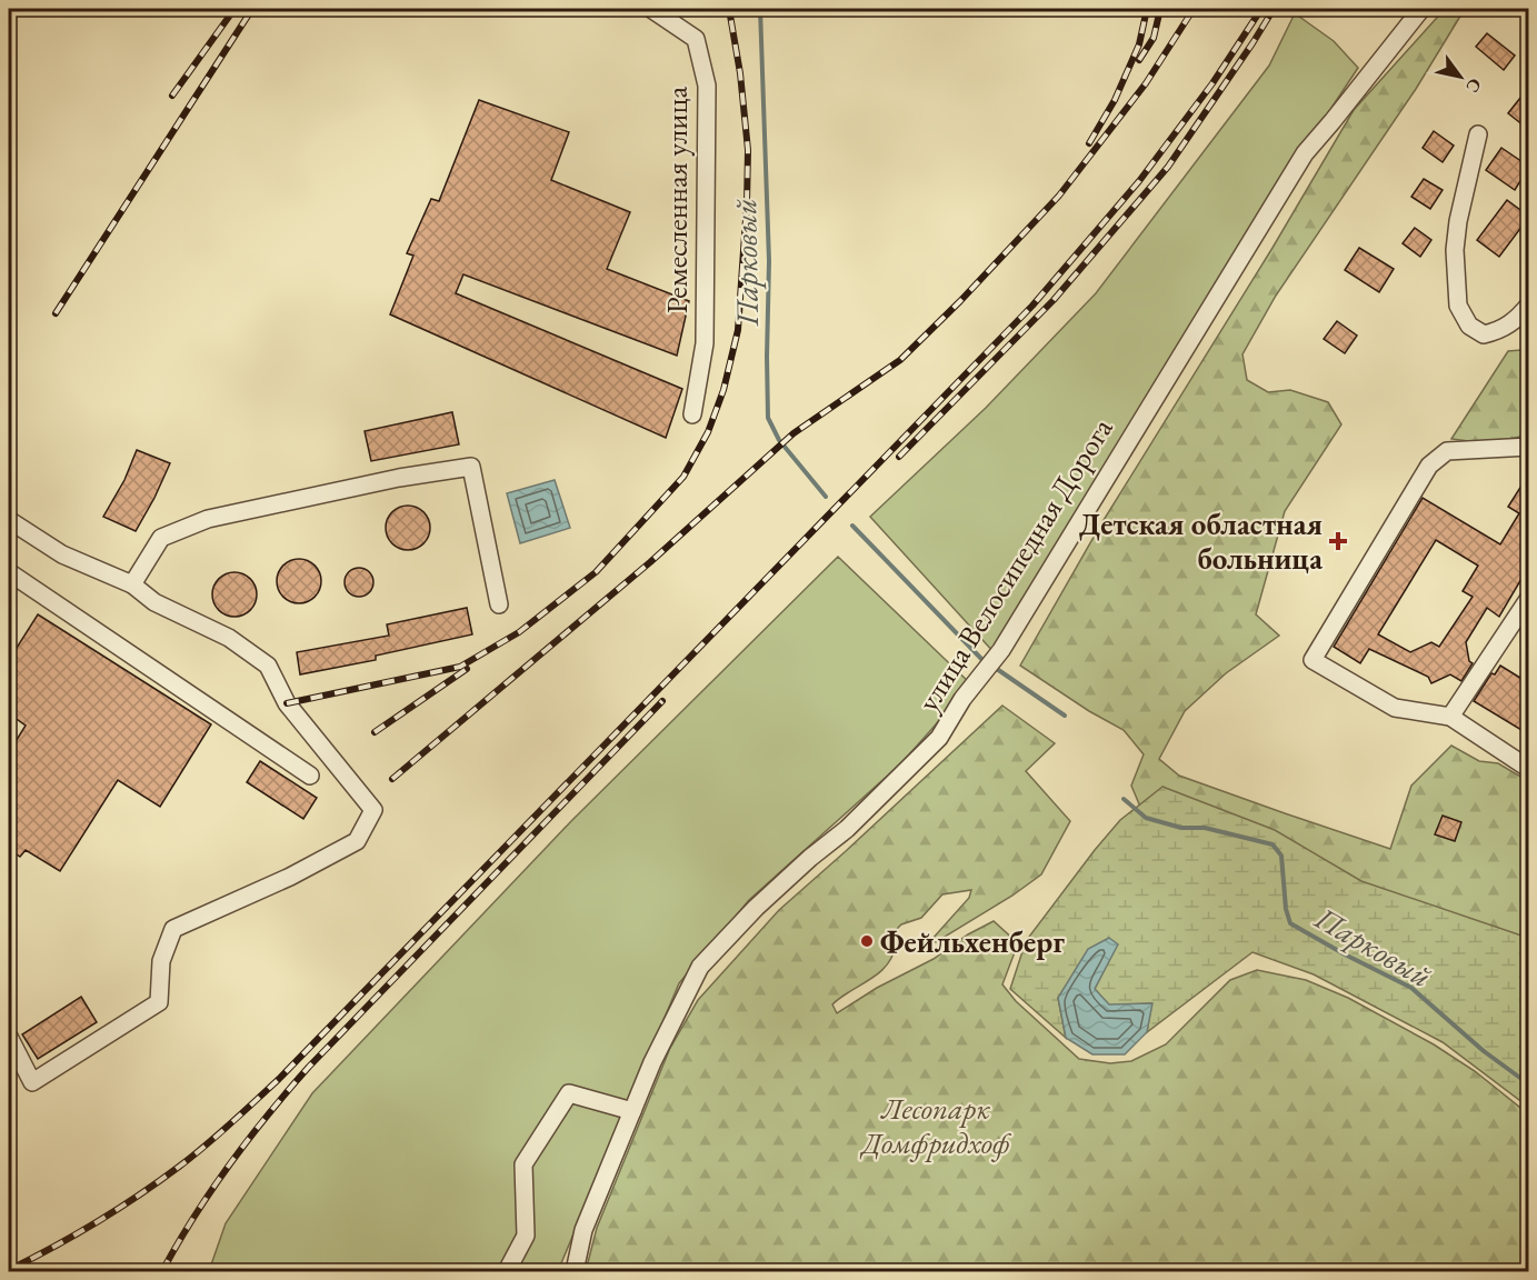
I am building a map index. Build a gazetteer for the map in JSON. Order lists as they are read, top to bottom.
{
  "streets": {
    "street": ["Ремесленная улица", "улица Велосипедная Дорога"]
  },
  "water": ["Парковый"],
  "parks": ["Лесопарк Домфридхоф"],
  "places": {
    "health": ["Детская областная больница"],
    "other": ["Фейльхенберг"]
  },
  "north": "bottom right"
}
